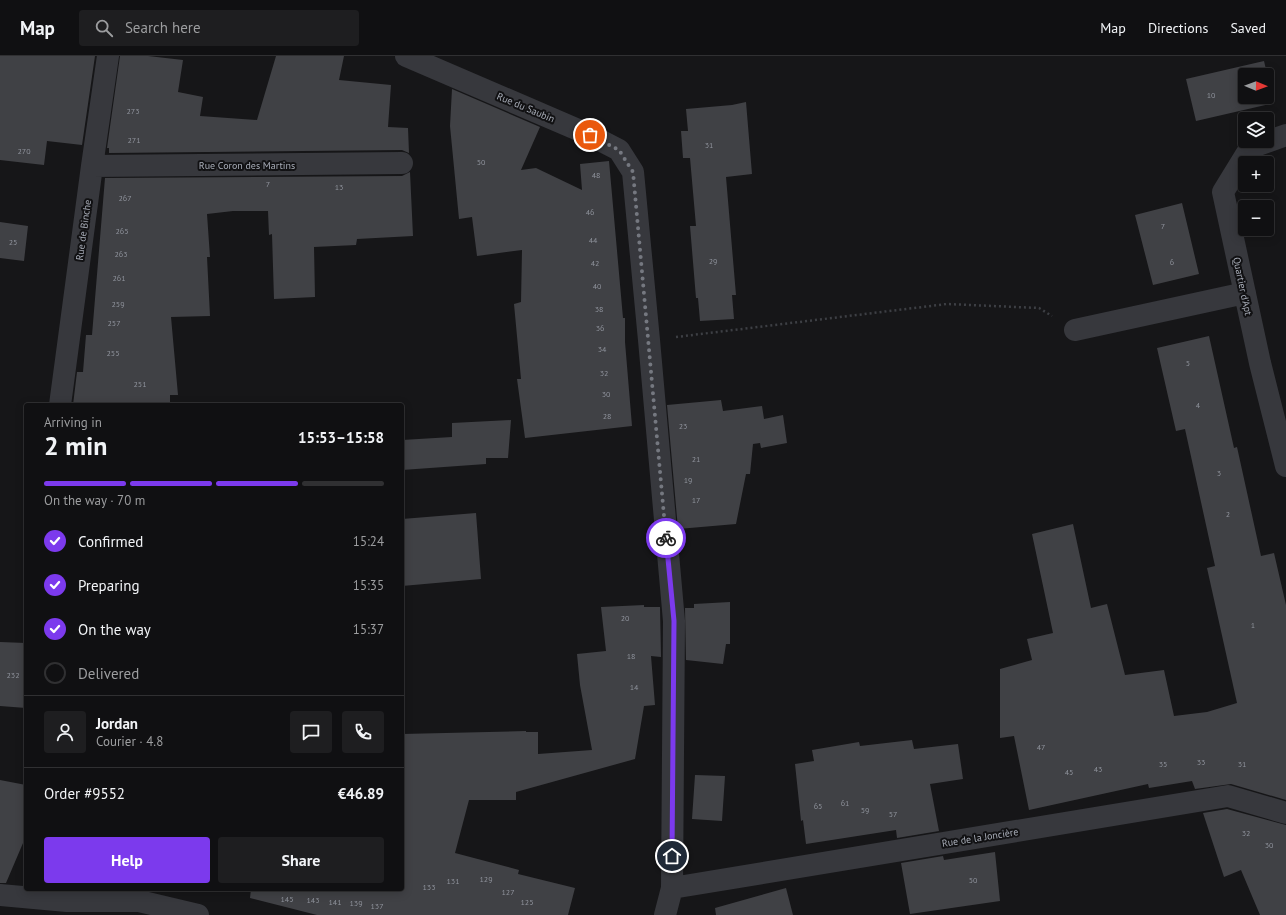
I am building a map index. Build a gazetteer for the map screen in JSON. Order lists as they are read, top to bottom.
{
  "streets": {
    "street": [
      "Rue du Saubin",
      "Rue Coron des Martins",
      "Rue de Binche",
      "Quartier d'Apt",
      "Rue de la Joncière"
    ]
  },
  "crossings": [
    ["Rue du Saubin", "Rue de la Joncière"],
    ["Rue Coron des Martins", "Rue de Binche"]
  ],
  "house_numbers": [
    "10",
    "273",
    "271",
    "31",
    "270",
    "50",
    "48",
    "7",
    "13",
    "267",
    "46",
    "7",
    "265",
    "44",
    "25",
    "263",
    "29",
    "6",
    "42",
    "261",
    "40",
    "259",
    "38",
    "257",
    "36",
    "34",
    "255",
    "5",
    "32",
    "251",
    "30",
    "4",
    "28",
    "23",
    "21",
    "3",
    "19",
    "17",
    "2",
    "20",
    "1",
    "18",
    "232",
    "14",
    "47",
    "33",
    "35",
    "31",
    "43",
    "45",
    "61",
    "65",
    "59",
    "57",
    "32",
    "30",
    "129",
    "50",
    "131",
    "133",
    "127",
    "145",
    "143",
    "141",
    "125",
    "139",
    "137"
  ],
  "north": "right",
  "page": {
    "header": "Map",
    "search": "Search here",
    "nav": ["Map", "Directions", "Saved"],
    "map_buttons": ["+", "−"],
    "heading": ["2 min", "Arriving in", "15:53–15:58"],
    "panel": [
      "Jordan",
      "Courier · 4.8",
      "Order #9552",
      "€46.89"
    ],
    "bar": "On the way · 70 m",
    "list": [
      ["Confirmed", "15:24"],
      ["Preparing", "15:35"],
      ["On the way", "15:37"],
      "Delivered"
    ],
    "buttons": ["Help", "Share"]
  }
}
